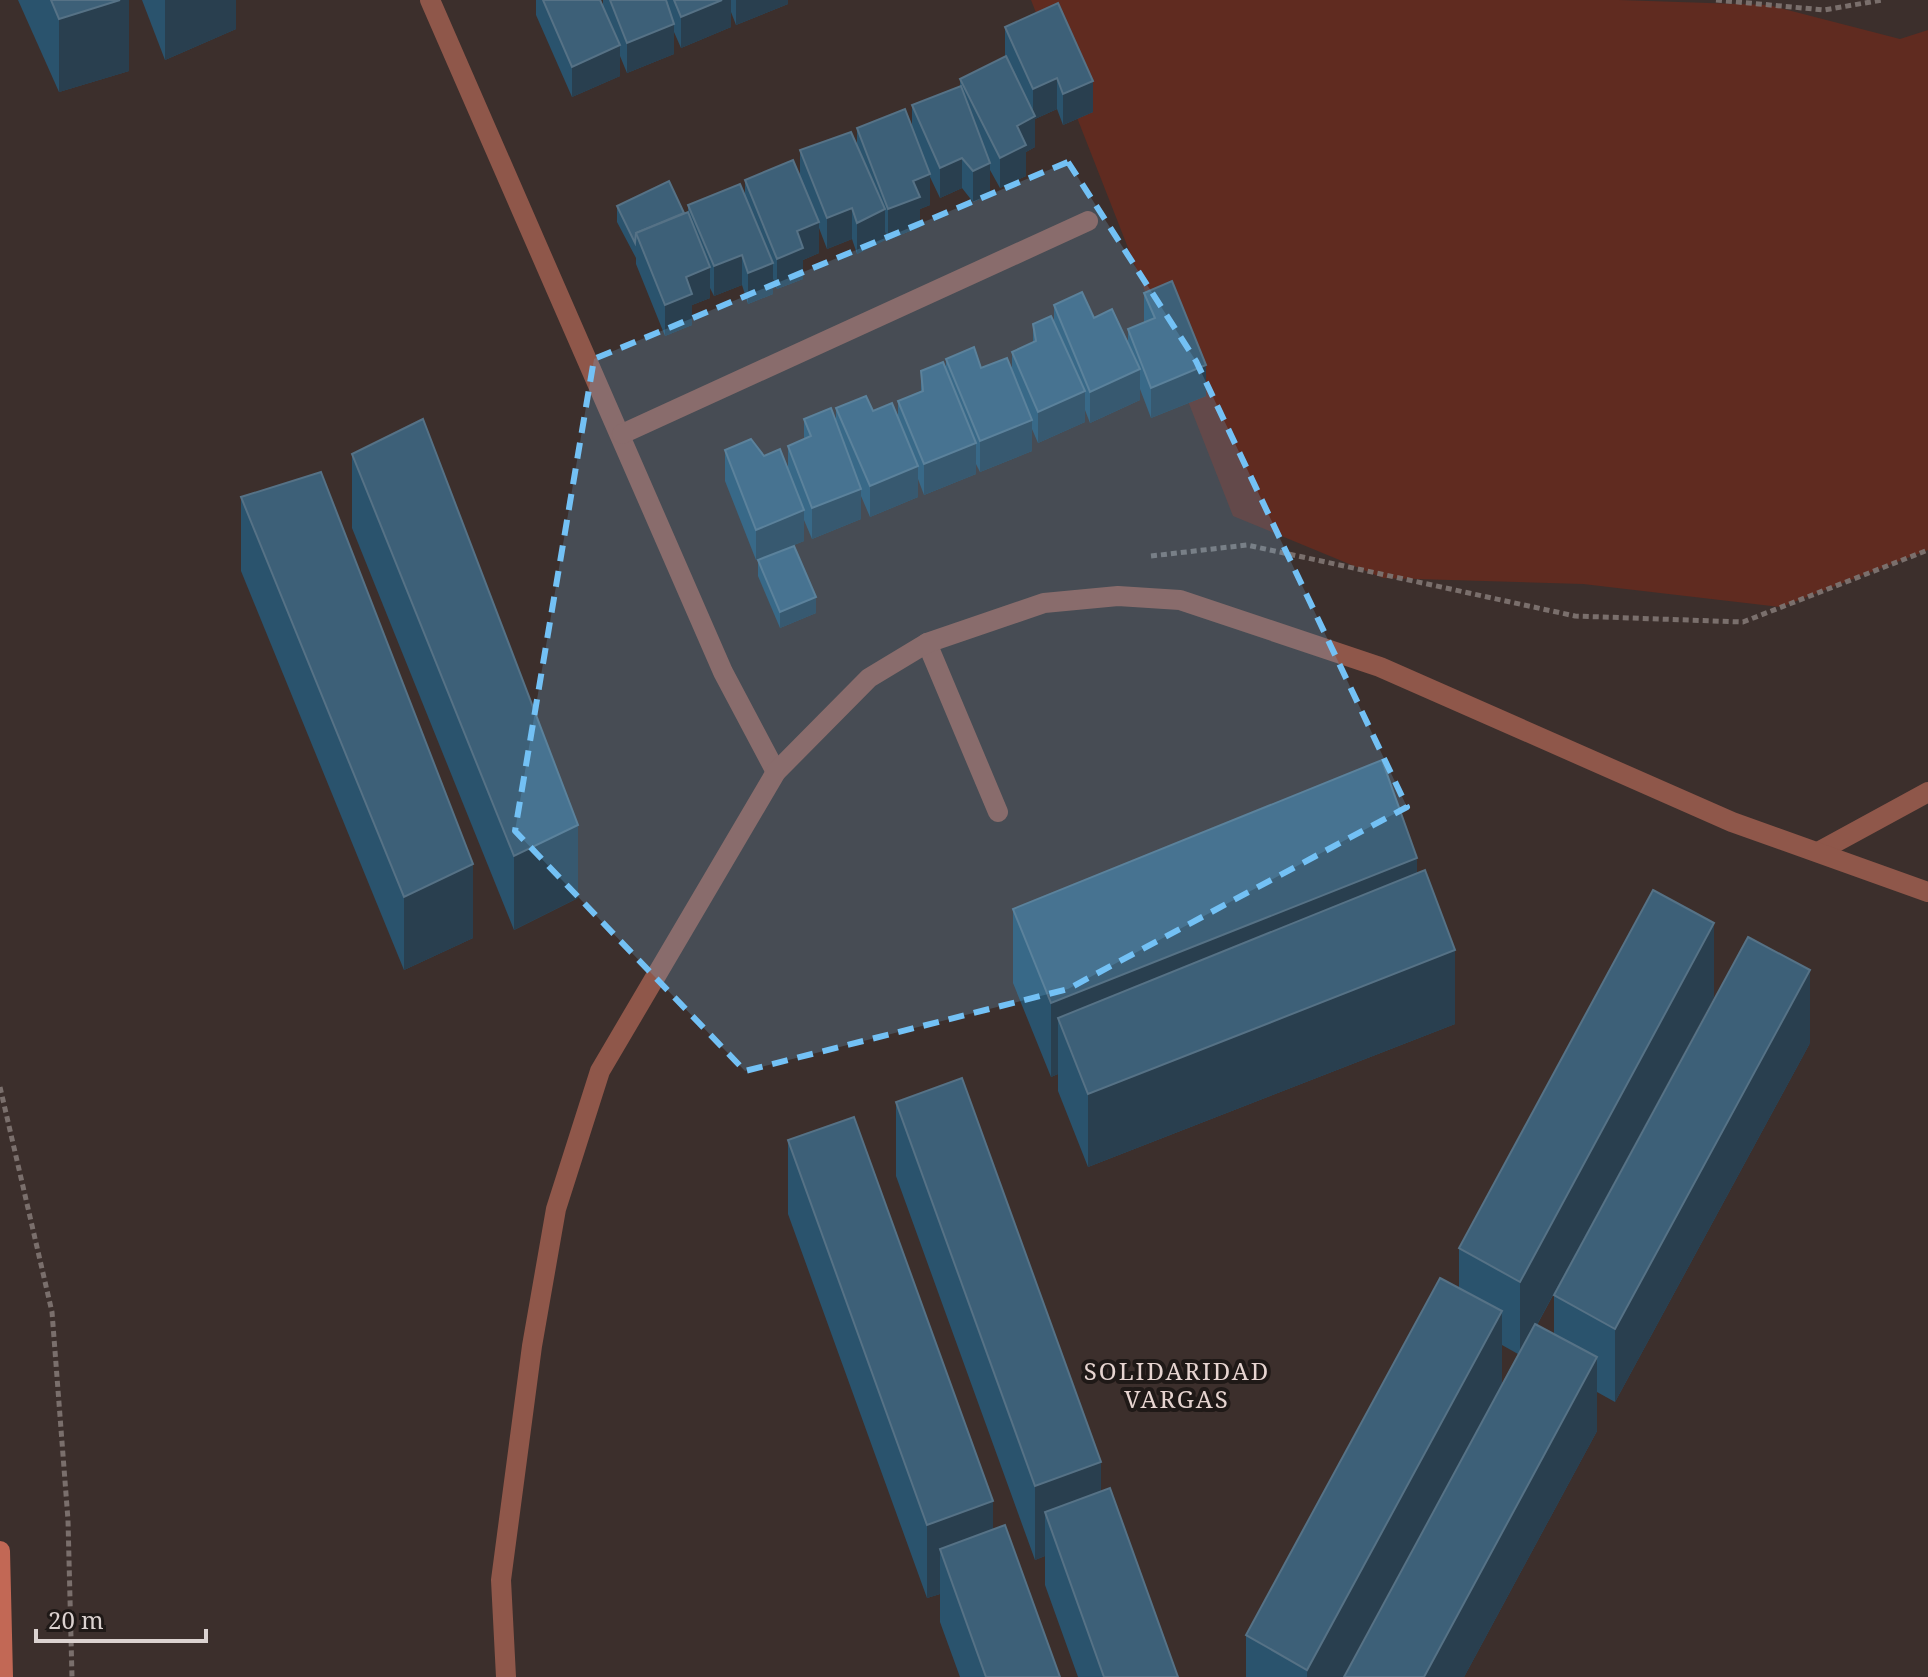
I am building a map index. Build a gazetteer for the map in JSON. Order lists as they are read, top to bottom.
{
  "districts": ["SOLIDARIDAD VARGAS"],
  "scale_bar": "20 m"
}
